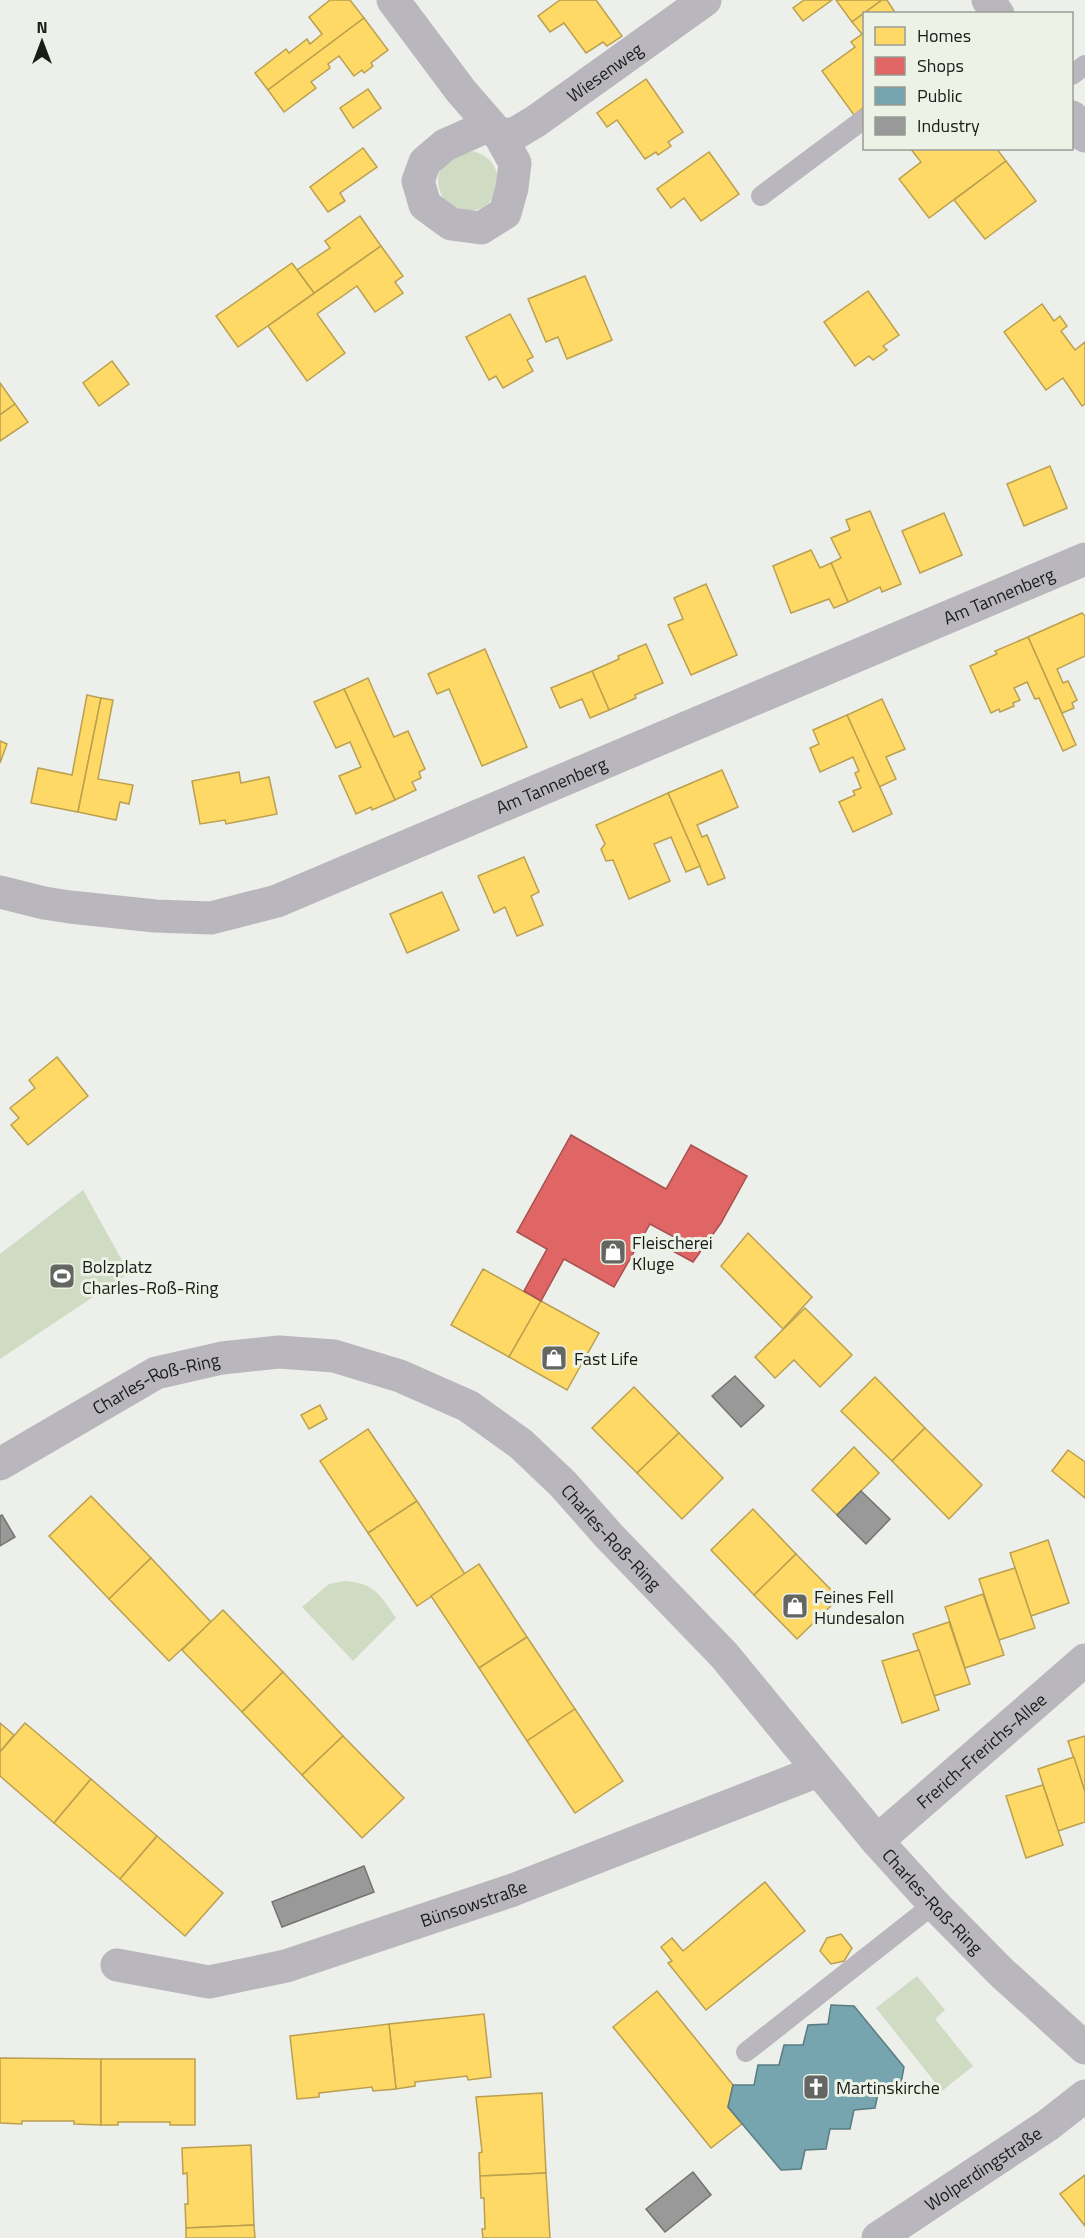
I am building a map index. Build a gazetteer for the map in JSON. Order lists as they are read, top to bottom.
{
  "streets": {
    "street": [
      "Wiesenweg",
      "Am Tannenberg",
      "Charles-Roß-Ring",
      "Frerich-Frerichs-Allee",
      "Bünsowstraße",
      "Wolperdingstraße"
    ]
  },
  "crossings": [
    ["Charles-Roß-Ring", "Frerich-Frerichs-Allee"],
    ["Charles-Roß-Ring", "Bünsowstraße"]
  ],
  "places": {
    "shop": ["Fleischerei Kluge", "Fast Life", "Feines Fell Hundesalon"],
    "sports": ["Bolzplatz Charles-Roß-Ring"],
    "church": ["Martinskirche"]
  },
  "legend": [
    "Homes",
    "Shops",
    "Public",
    "Industry"
  ],
  "north": "top"
}
